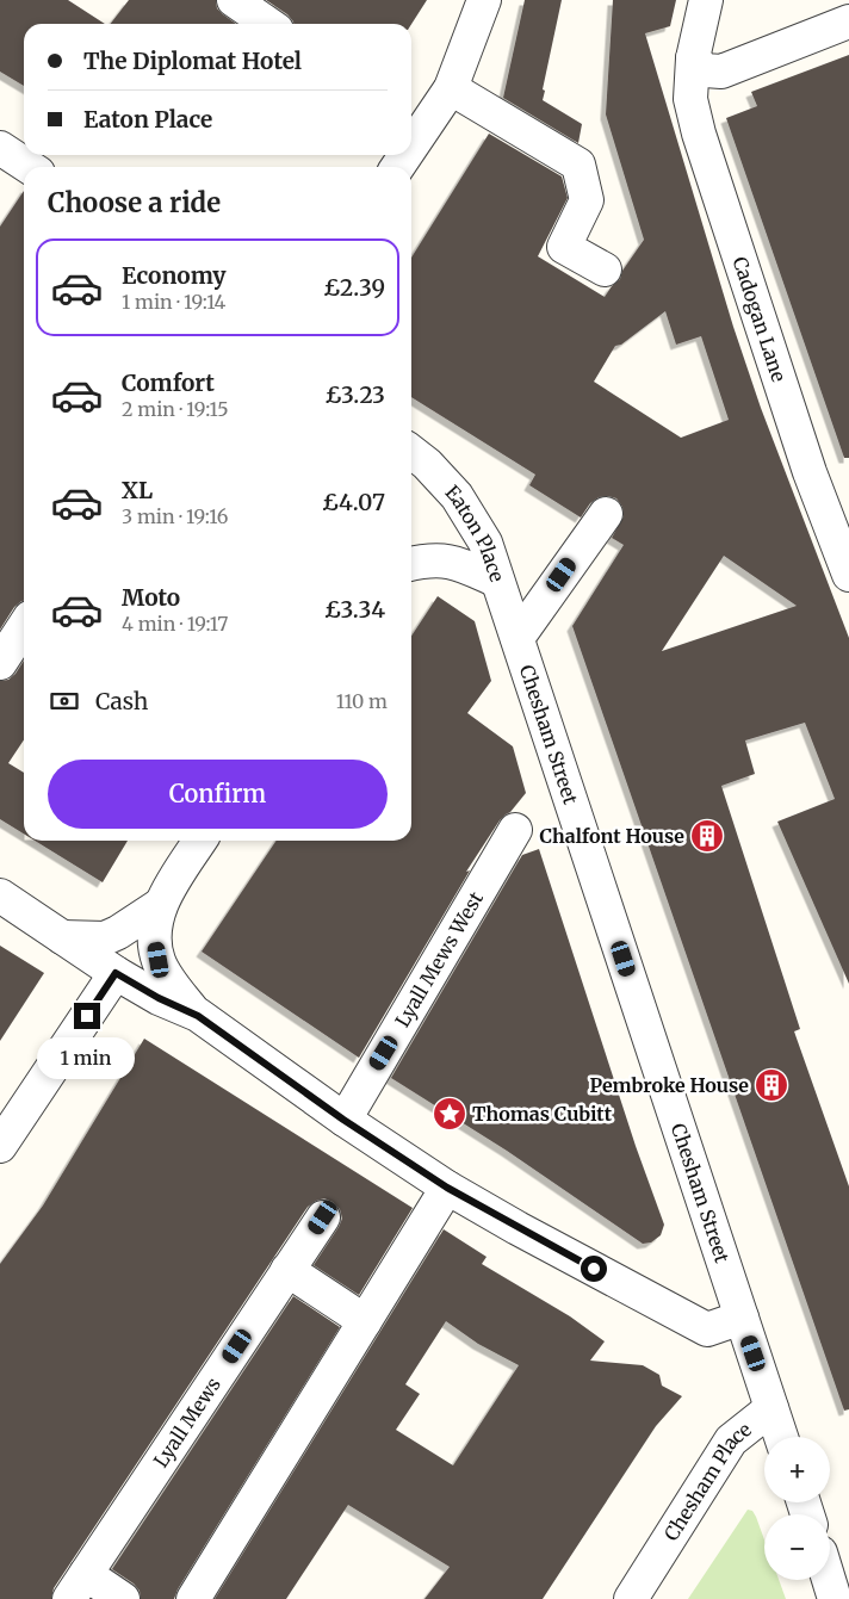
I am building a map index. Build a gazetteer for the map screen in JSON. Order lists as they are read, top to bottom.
{
  "streets": {
    "street": [
      "Cadogan Lane",
      "Eaton Place",
      "Chesham Street",
      "Lyall Mews West",
      "Lyall Mews",
      "Chesham Place"
    ]
  },
  "crossings": [
    ["Eaton Place", "Chesham Street"],
    ["Chesham Street", "Chesham Place"]
  ],
  "places": {
    "building": ["Chalfont House", "Pembroke House"],
    "place": ["Thomas Cubitt"]
  },
  "page": {
    "banner": ["The Diplomat Hotel", "Eaton Place"],
    "heading": "Choose a ride",
    "list": [
      {
        "name": "Economy",
        "note": "1 min · 19:14",
        "value": "£2.39"
      },
      {
        "name": "Comfort",
        "note": "2 min · 19:15",
        "value": "£3.23"
      },
      {
        "name": "XL",
        "note": "3 min · 19:16",
        "value": "£4.07"
      },
      {
        "name": "Moto",
        "note": "4 min · 19:17",
        "value": "£3.34"
      }
    ],
    "pay": ["Cash", "110 m"],
    "buttons": "Confirm",
    "bubble": "1 min",
    "map_buttons": ["+", "−"]
  }
}
